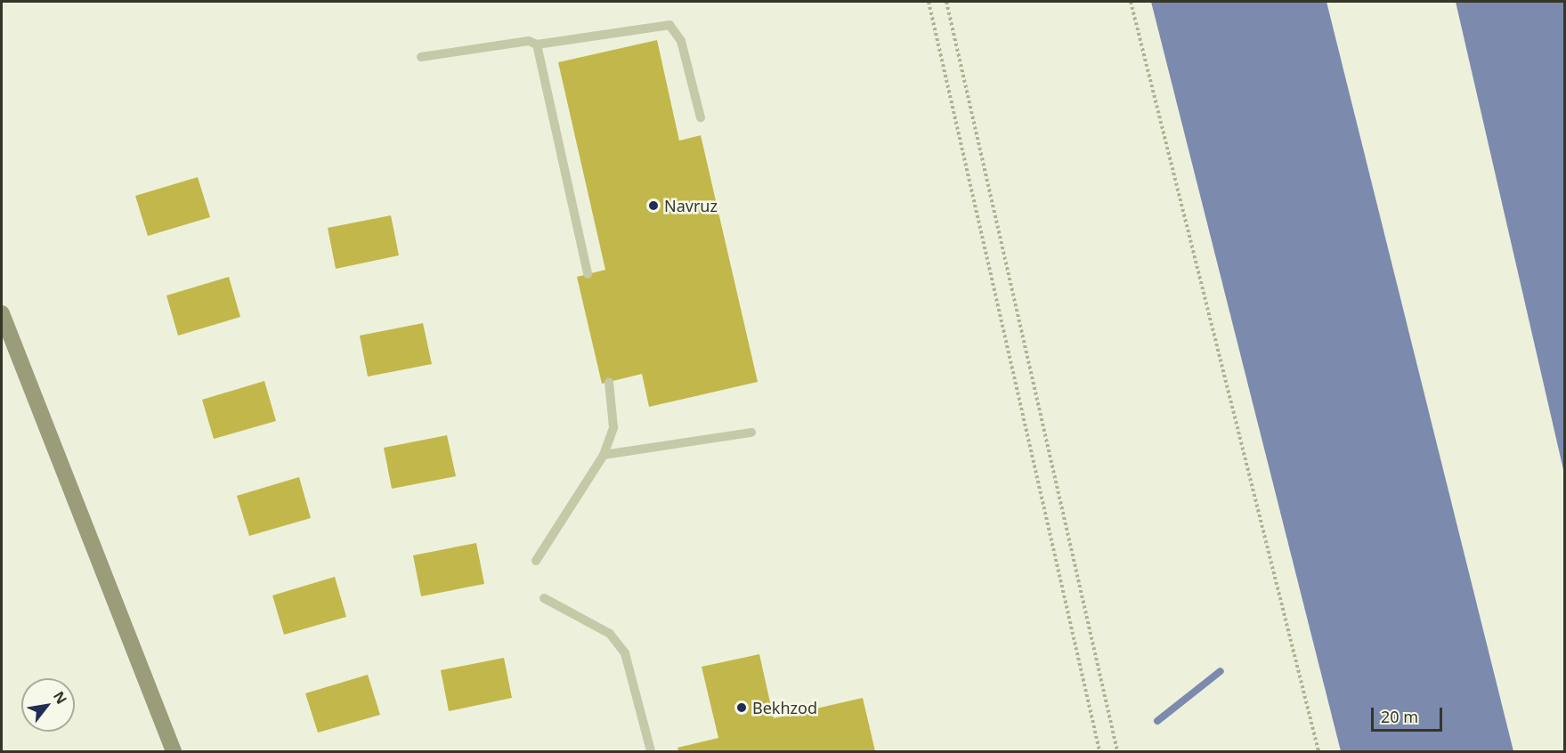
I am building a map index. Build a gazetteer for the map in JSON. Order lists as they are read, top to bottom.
{
  "places": ["Navruz", "Bekhzod"],
  "scale_bar": "20 m",
  "north": "top right"
}
